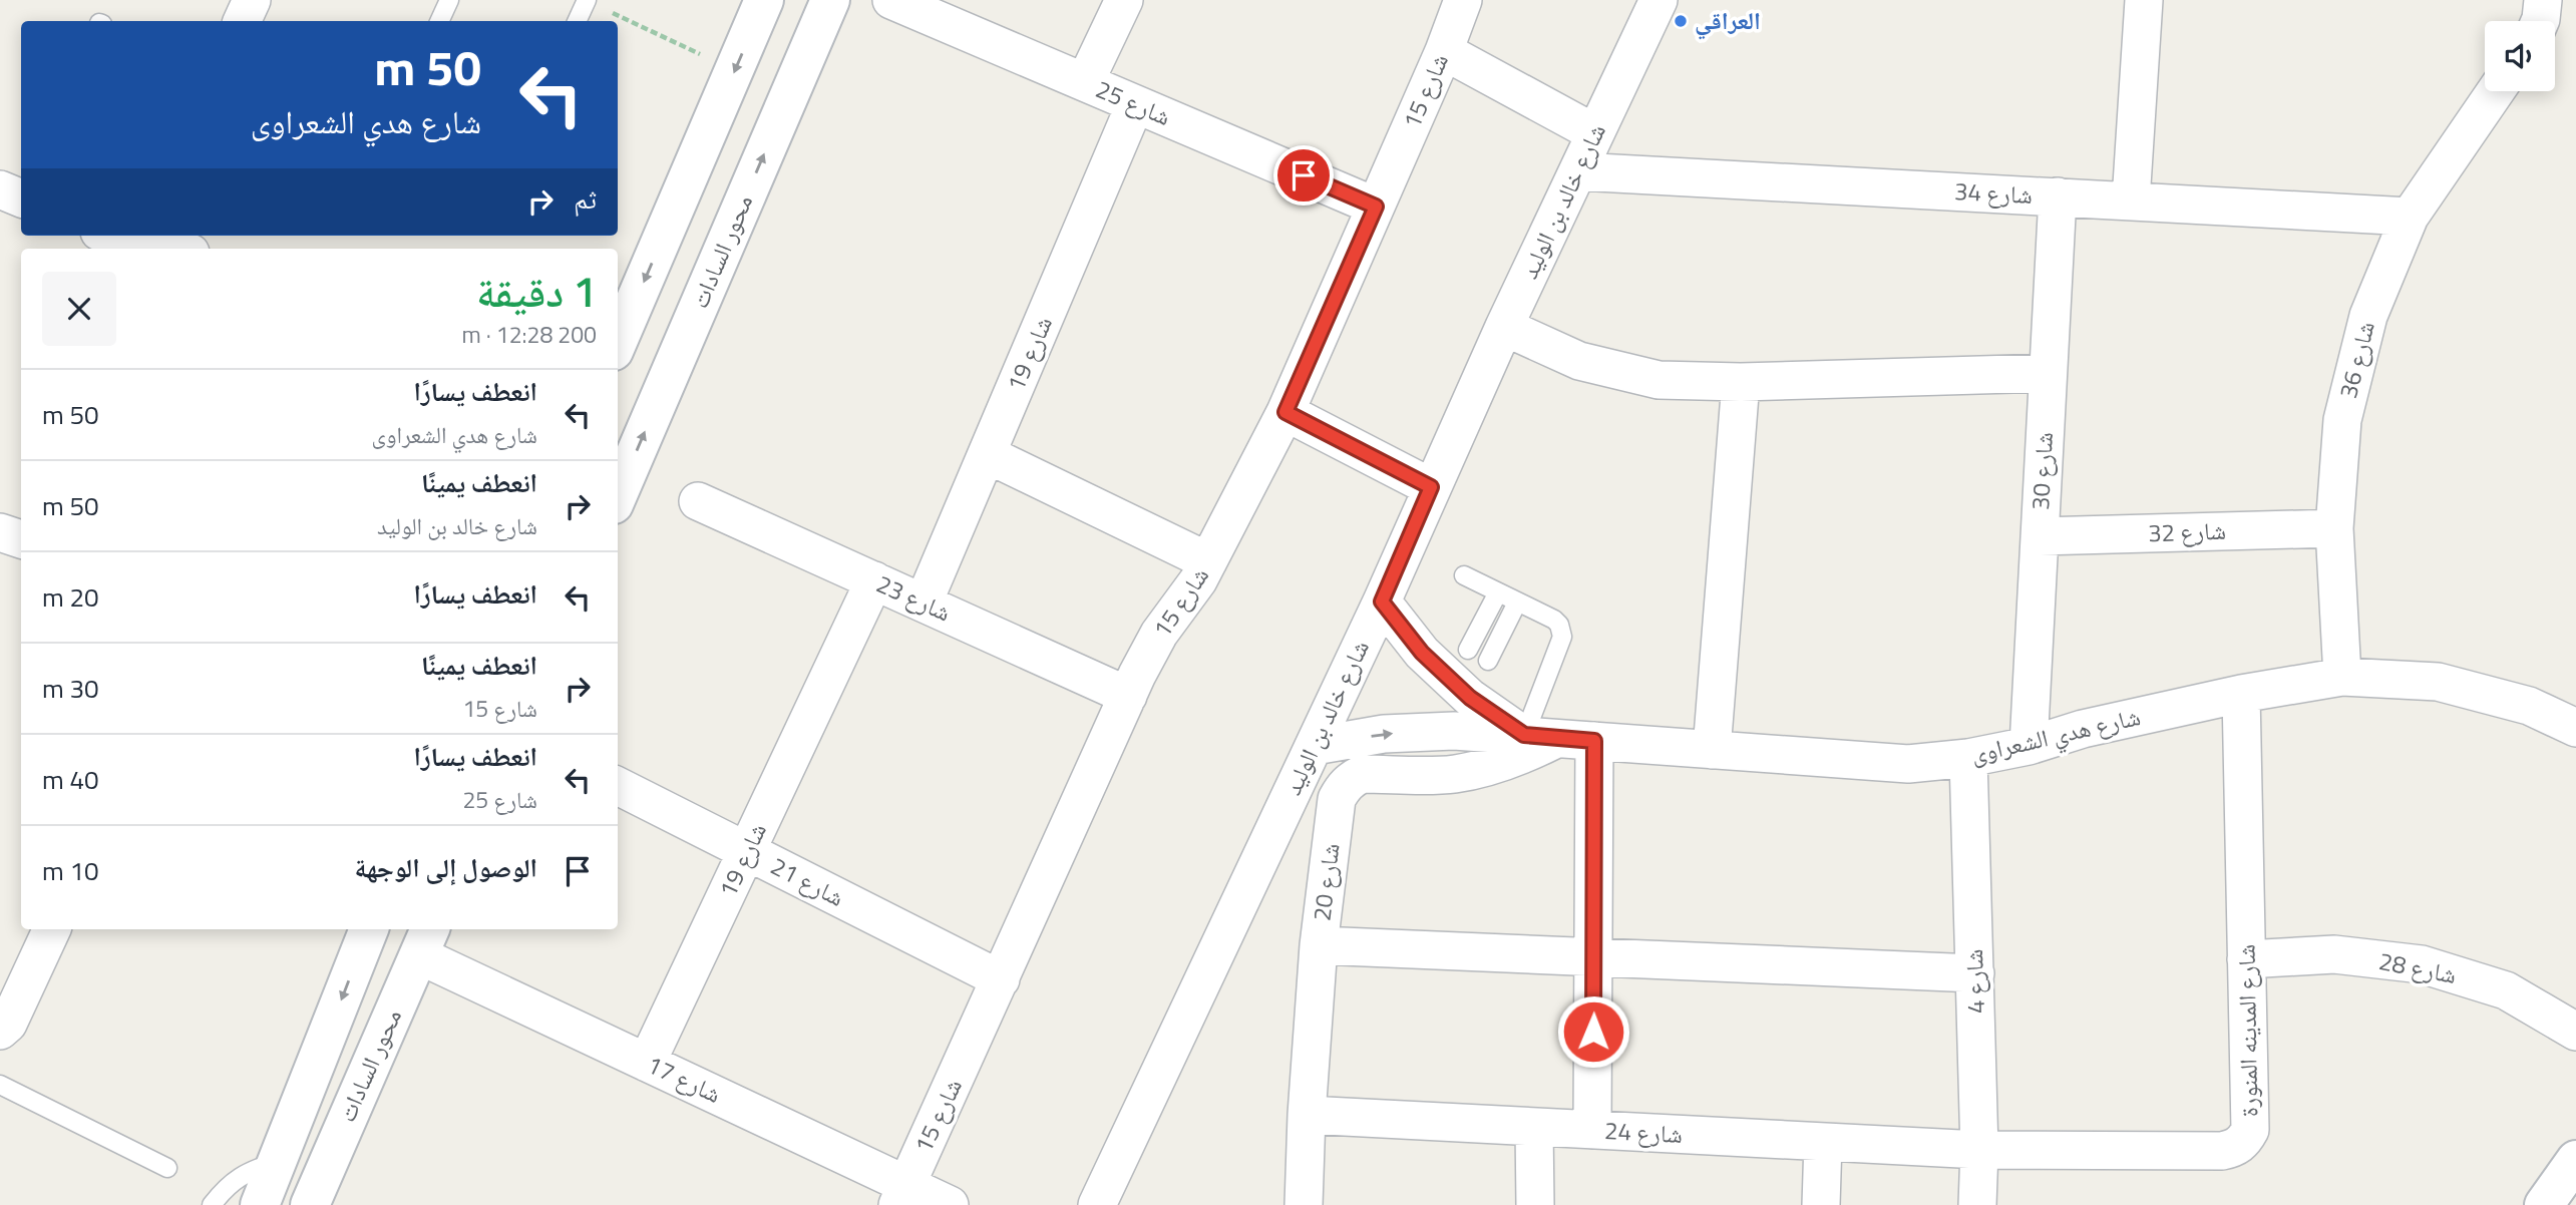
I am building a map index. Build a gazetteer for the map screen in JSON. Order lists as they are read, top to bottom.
{
  "streets": {
    "street": [
      "شارع 15",
      "شارع 25",
      "شارع 34",
      "شارع خالد بن الوليد",
      "محور السادات",
      "شارع 19",
      "شارع 36",
      "شارع 30",
      "شارع 32",
      "شارع 23",
      "شارع هدي الشعراوى",
      "شارع 21",
      "شارع 20",
      "شارع 28",
      "شارع 4",
      "شارع المدينه المنورة",
      "شارع 17",
      "شارع 24"
    ]
  },
  "crossings": [
    ["شارع 15", "شارع 25"],
    ["شارع 15", "شارع 23"],
    ["شارع 15", "شارع 21"],
    ["شارع 15", "شارع 17"],
    ["شارع 25", "شارع 19"],
    ["شارع 34", "شارع خالد بن الوليد"],
    ["شارع 34", "شارع 36"],
    ["شارع 34", "شارع 30"],
    ["شارع خالد بن الوليد", "شارع هدي الشعراوى"],
    ["محور السادات", "شارع 17"],
    ["شارع 19", "شارع 23"],
    ["شارع 19", "شارع 21"],
    ["شارع 19", "شارع 17"],
    ["شارع 36", "شارع 32"],
    ["شارع 36", "شارع هدي الشعراوى"],
    ["شارع 30", "شارع 32"],
    ["شارع 30", "شارع هدي الشعراوى"],
    ["شارع هدي الشعراوى", "شارع 20"],
    ["شارع هدي الشعراوى", "شارع 4"],
    ["شارع هدي الشعراوى", "شارع المدينه المنورة"],
    ["شارع 20", "شارع 24"],
    ["شارع 28", "شارع المدينه المنورة"],
    ["شارع 4", "شارع المدينه المنورة"],
    ["شارع 4", "شارع 24"],
    ["شارع المدينه المنورة", "شارع 24"]
  ],
  "places": ["العراقي"],
  "page": {
    "turn": ["50 m", "شارع هدي الشعراوى"],
    "then": "ثم",
    "heading": ["1 دقيقة", "200 m · 12:28"],
    "list": [
      {
        "name": "انعطف يسارًا",
        "note": "شارع هدي الشعراوى",
        "value": "50 m"
      },
      {
        "name": "انعطف يمينًا",
        "note": "شارع خالد بن الوليد",
        "value": "50 m"
      },
      {
        "name": "انعطف يسارًا",
        "value": "20 m"
      },
      {
        "name": "انعطف يمينًا",
        "note": "شارع 15",
        "value": "30 m"
      },
      {
        "name": "انعطف يسارًا",
        "note": "شارع 25",
        "value": "40 m"
      },
      {
        "name": "الوصول إلى الوجهة",
        "value": "10 m"
      }
    ]
  }
}
